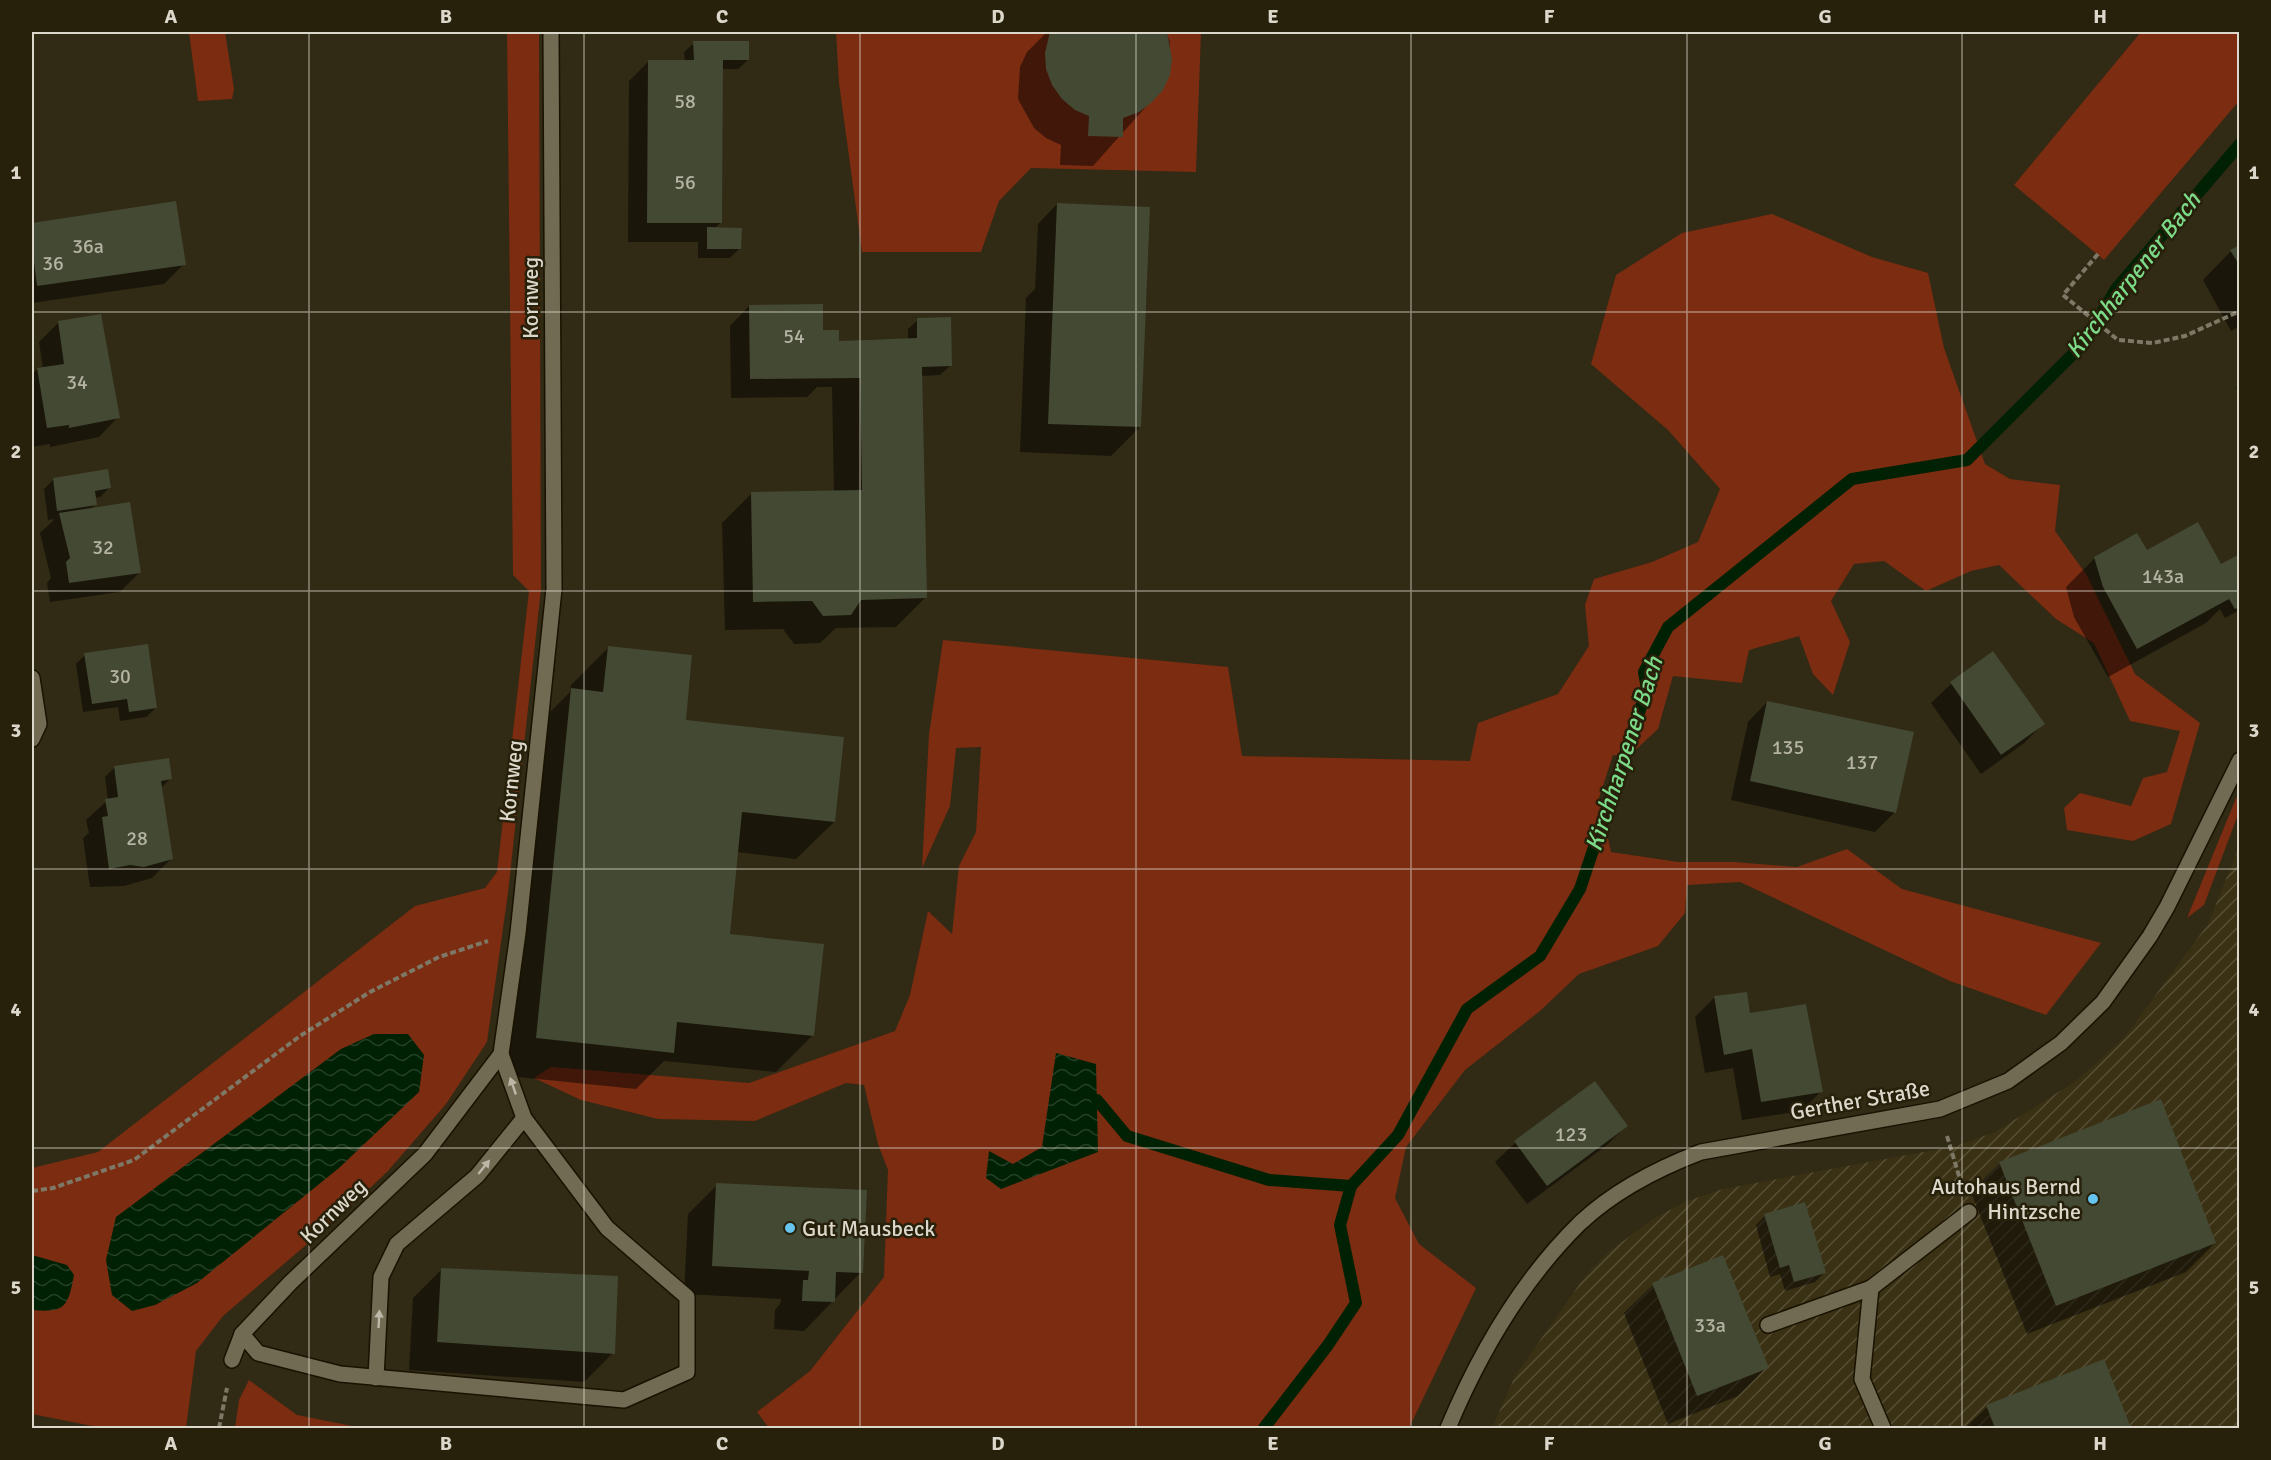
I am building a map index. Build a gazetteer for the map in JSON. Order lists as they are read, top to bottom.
{
  "streets": {
    "street": ["Kornweg", "Gerther Straße"]
  },
  "water": ["Kirchharpener Bach"],
  "places": ["Autohaus Bernd Hintzsche", "Gut Mausbeck"],
  "house_numbers": [
    "58",
    "56",
    "36a",
    "36",
    "54",
    "34",
    "32",
    "143a",
    "30",
    "135",
    "137",
    "28",
    "123",
    "33a"
  ],
  "grid": {
    "columns": [
      "A",
      "B",
      "C",
      "D",
      "E",
      "F",
      "G",
      "H"
    ],
    "rows": [
      "1",
      "2",
      "3",
      "4",
      "5"
    ]
  }
}
